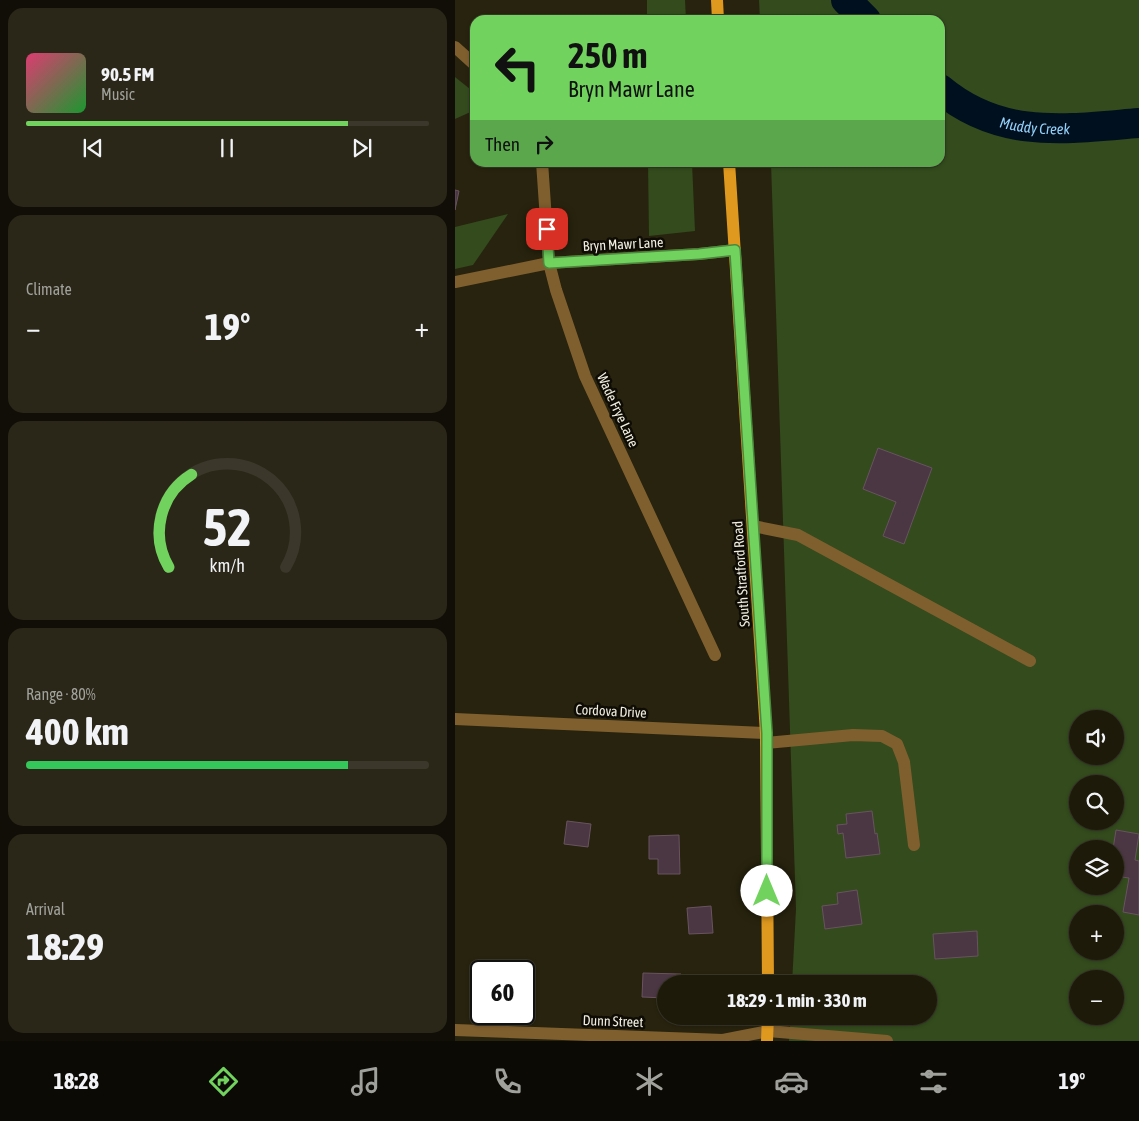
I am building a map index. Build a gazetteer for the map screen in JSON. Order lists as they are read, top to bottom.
{
  "streets": {
    "main road": ["South Stratford Road"],
    "street": [
      "Bryn Mawr Lane",
      "Wade Frye Lane",
      "Cordova Drive",
      "Dunn Street"
    ]
  },
  "crossings": [
    ["Bryn Mawr Lane", "Wade Frye Lane"],
    ["Bryn Mawr Lane", "South Stratford Road"],
    ["South Stratford Road", "Cordova Drive"]
  ],
  "water": ["Muddy Creek"],
  "page": {
    "turn": ["250 m", "Bryn Mawr Lane"],
    "song": ["90.5 FM", "Music"],
    "then": "Then",
    "tile": [
      "Climate",
      ["Range · 80%", "400 km"],
      ["Arrival", "18:29"]
    ],
    "heat": ["−", "19°", "+"],
    "map_buttons": ["+", "−"],
    "limit": "60",
    "trip": "18:29 · 1 min · 330 m",
    "tabs": ["18:28", "19°"],
    "gauge": ["52", "km/h"]
  }
}
